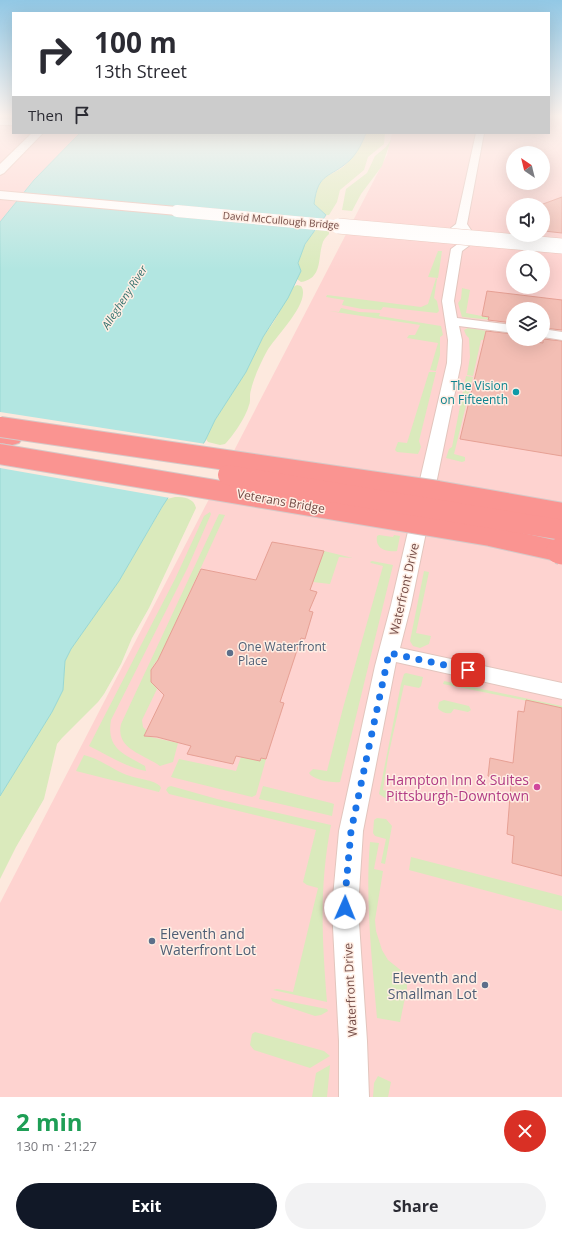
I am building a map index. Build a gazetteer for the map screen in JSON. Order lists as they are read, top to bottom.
{
  "streets": {
    "highway": ["Veterans Bridge"],
    "street": ["David McCullough Bridge", "Waterfront Drive"]
  },
  "water": ["Allegheny River"],
  "places": [
    "The Vision on Fifteenth",
    "One Waterfront Place",
    "Hampton Inn & Suites Pittsburgh-Downtown",
    "Eleventh and Waterfront Lot",
    "Eleventh and Smallman Lot"
  ],
  "north": "top left",
  "page": {
    "turn": ["100 m", "13th Street"],
    "then": "Then",
    "heading": ["2 min", "130 m · 21:27"],
    "buttons": ["Exit", "Share"]
  }
}
